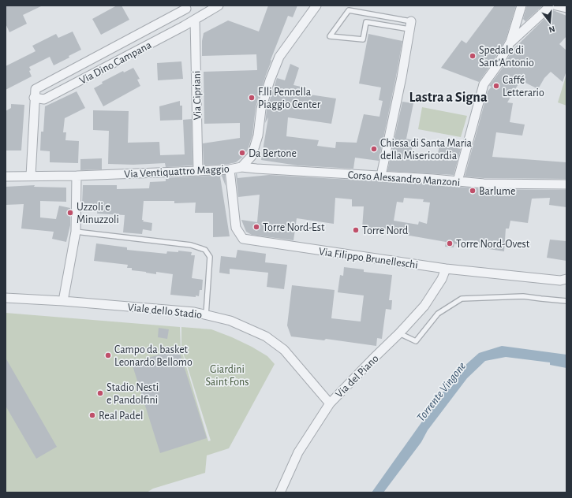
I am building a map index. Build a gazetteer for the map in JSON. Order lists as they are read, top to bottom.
{
  "streets": {
    "street": [
      "Via Dino Campana",
      "Via Cipriani",
      "Via Ventiquattro Maggio",
      "Corso Alessandro Manzoni",
      "Via Filippo Brunelleschi",
      "Viale dello Stadio",
      "Via del Piano"
    ]
  },
  "crossings": [
    ["Via Dino Campana", "Via Cipriani"],
    ["Via Cipriani", "Via Ventiquattro Maggio"],
    ["Via Ventiquattro Maggio", "Corso Alessandro Manzoni"],
    ["Via Ventiquattro Maggio", "Via Filippo Brunelleschi"],
    ["Via Filippo Brunelleschi", "Via del Piano"],
    ["Viale dello Stadio", "Via del Piano"]
  ],
  "districts": ["Lastra a Signa"],
  "water": ["Torrente Vingone"],
  "parks": ["Giardini Saint Fons"],
  "places": [
    "Spedale di Sant'Antonio",
    "Caffé Letterario",
    "F.lli Pennella Piaggio Center",
    "Chiesa di Santa Maria della Misericordia",
    "Da Bertone",
    "Barlume",
    "Uzzoli e Minuzzoli",
    "Torre Nord-Est",
    "Torre Nord",
    "Torre Nord-Ovest",
    "Campo da basket Leonardo Bellomo",
    "Stadio Nesti e Pandolfini",
    "Real Padel"
  ],
  "north": "bottom"
}
